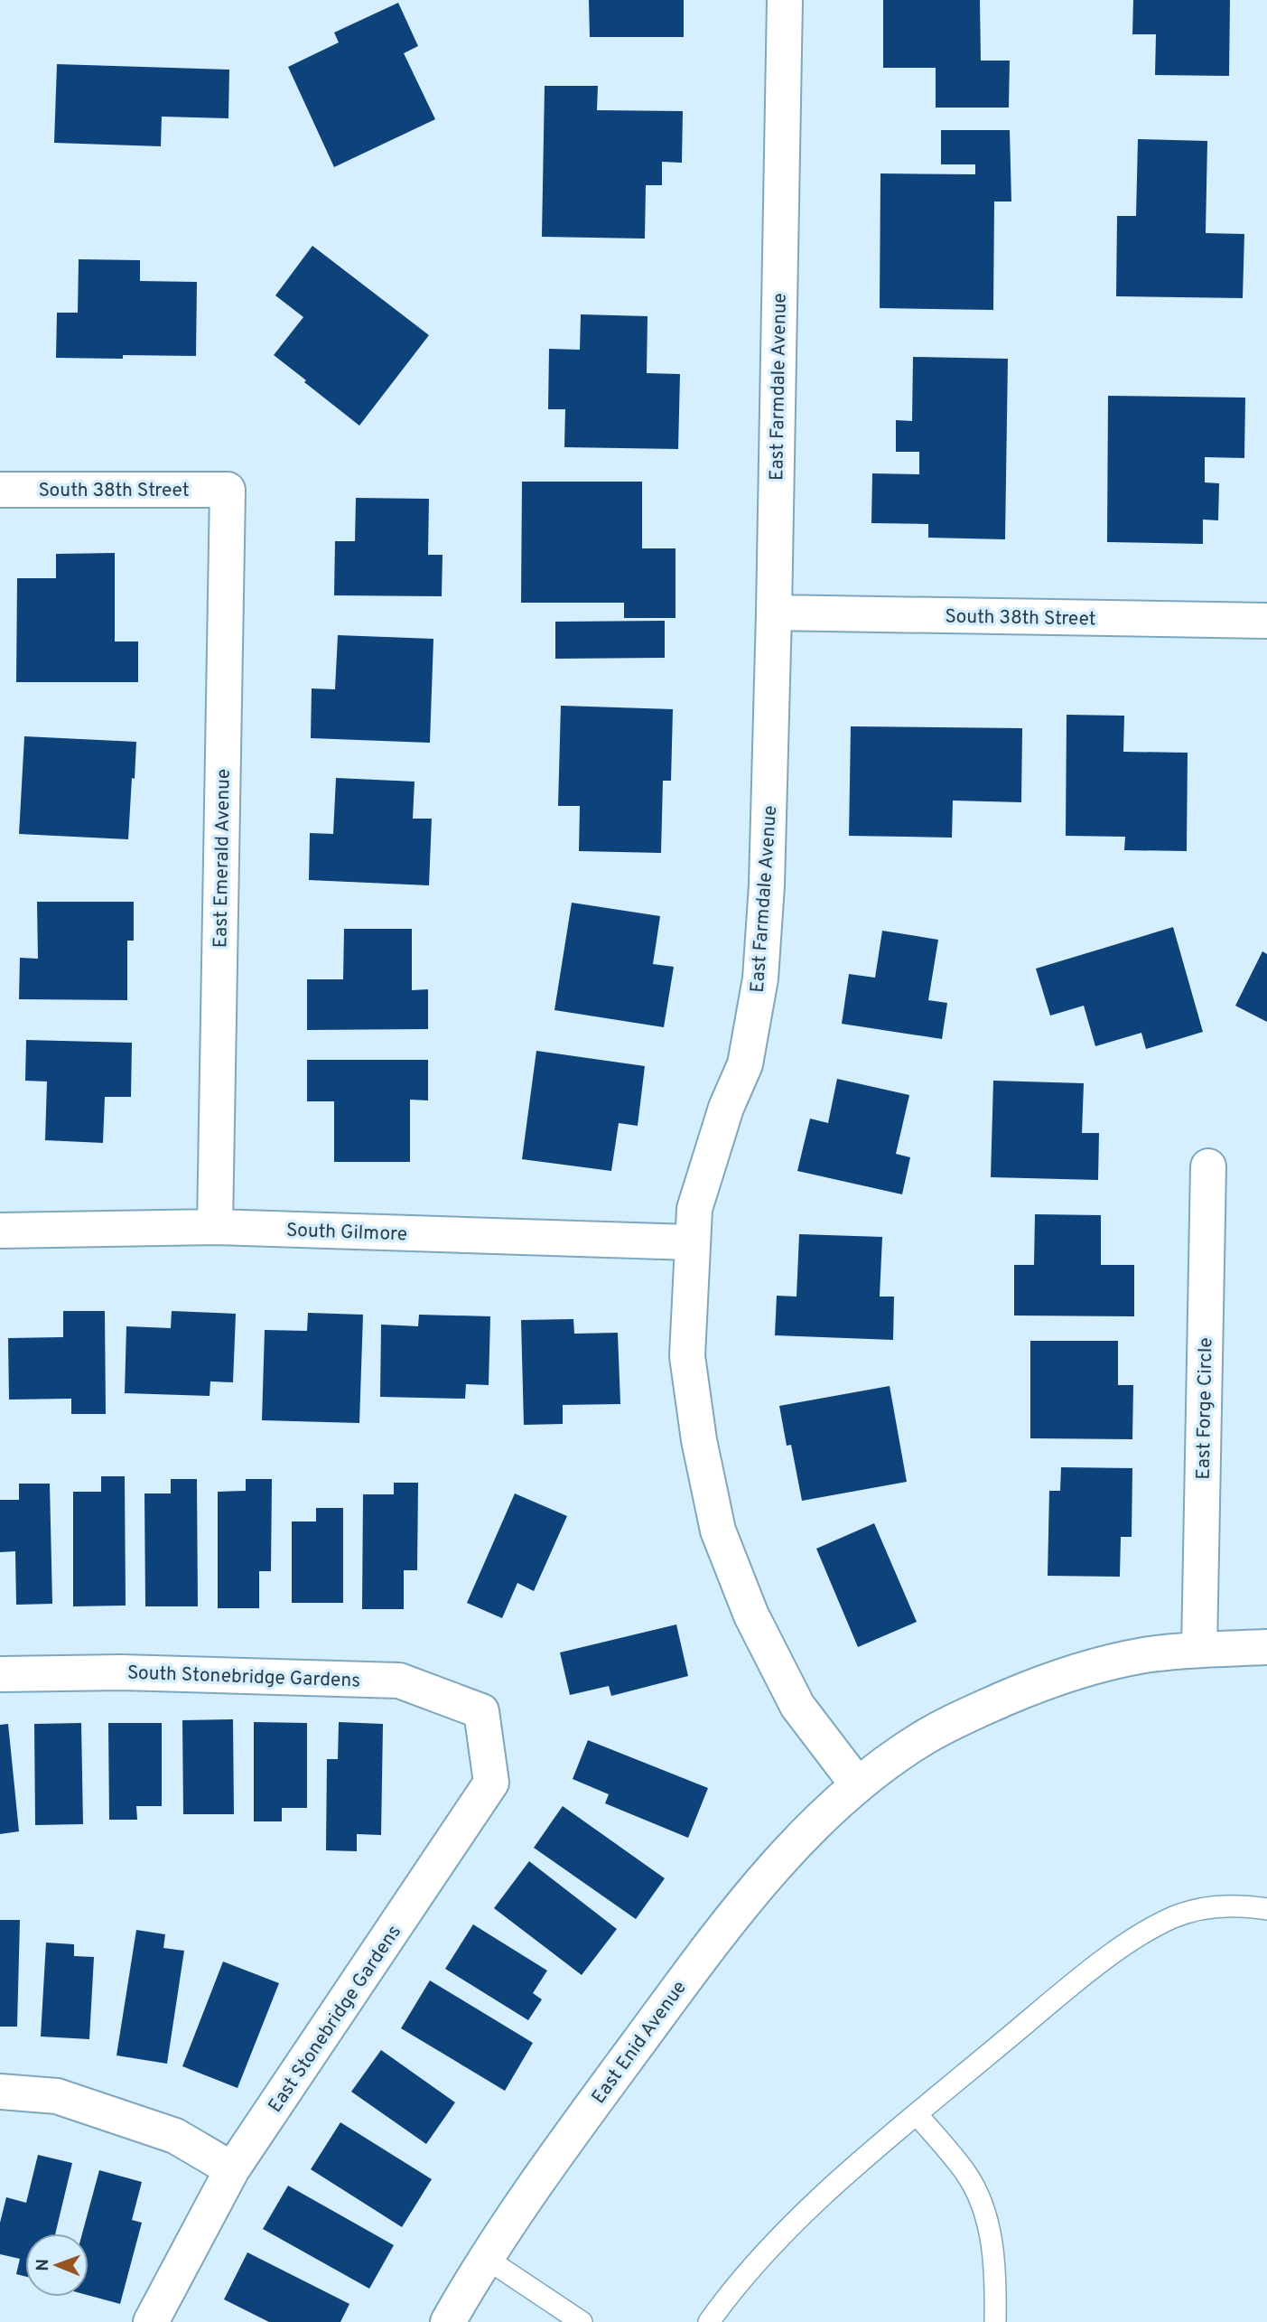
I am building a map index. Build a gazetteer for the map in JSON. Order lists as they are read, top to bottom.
{
  "streets": {
    "street": [
      "East Farmdale Avenue",
      "South 38th Street",
      "East Emerald Avenue",
      "South Gilmore",
      "East Forge Circle",
      "South Stonebridge Gardens",
      "East Stonebridge Gardens",
      "East Enid Avenue"
    ]
  },
  "crossings": [
    ["East Farmdale Avenue", "South 38th Street"],
    ["East Farmdale Avenue", "South Gilmore"],
    ["East Farmdale Avenue", "East Enid Avenue"],
    ["South 38th Street", "East Emerald Avenue"],
    ["East Emerald Avenue", "South Gilmore"],
    ["East Forge Circle", "East Enid Avenue"],
    ["South Stonebridge Gardens", "East Stonebridge Gardens"]
  ],
  "north": "left"
}
